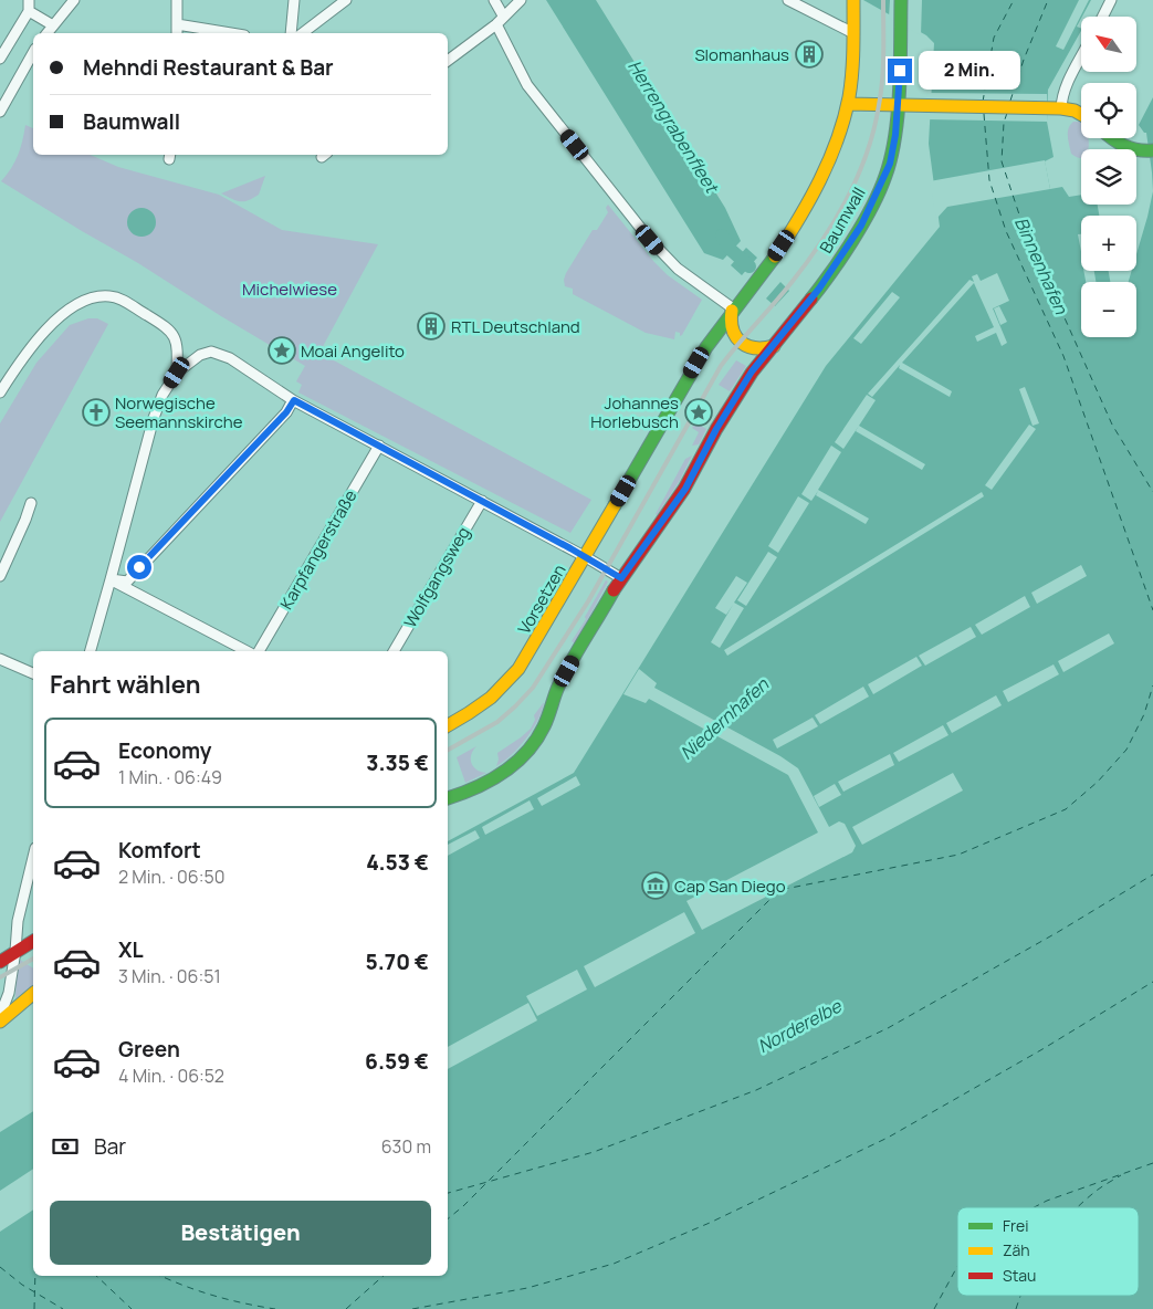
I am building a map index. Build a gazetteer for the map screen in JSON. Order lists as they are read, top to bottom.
{
  "streets": {
    "main road": ["Baumwall", "Vorsetzen"],
    "street": ["Karpfangerstraße", "Wolfgangsweg"]
  },
  "water": [
    "Herrengrabenfleet",
    "Binnenhafen",
    "Niedernhafen",
    "Norderelbe"
  ],
  "parks": ["Michelwiese"],
  "places": {
    "building": ["Slomanhaus", "RTL Deutschland"],
    "place": ["Moai Angelito", "Johannes Horlebusch"],
    "church": ["Norwegische Seemannskirche"],
    "museum": ["Cap San Diego"]
  },
  "legend": ["Frei", "Zäh", "Stau"],
  "north": "top left",
  "page": {
    "map_buttons": ["+", "−"],
    "banner": ["Mehndi Restaurant & Bar", "Baumwall"],
    "bubble": "2 Min.",
    "heading": "Fahrt wählen",
    "list": [
      {
        "name": "Economy",
        "note": "1 Min. · 06:49",
        "value": "3.35 €"
      },
      {
        "name": "Komfort",
        "note": "2 Min. · 06:50",
        "value": "4.53 €"
      },
      {
        "name": "XL",
        "note": "3 Min. · 06:51",
        "value": "5.70 €"
      },
      {
        "name": "Green",
        "note": "4 Min. · 06:52",
        "value": "6.59 €"
      }
    ],
    "pay": ["Bar", "630 m"],
    "buttons": "Bestätigen"
  }
}
